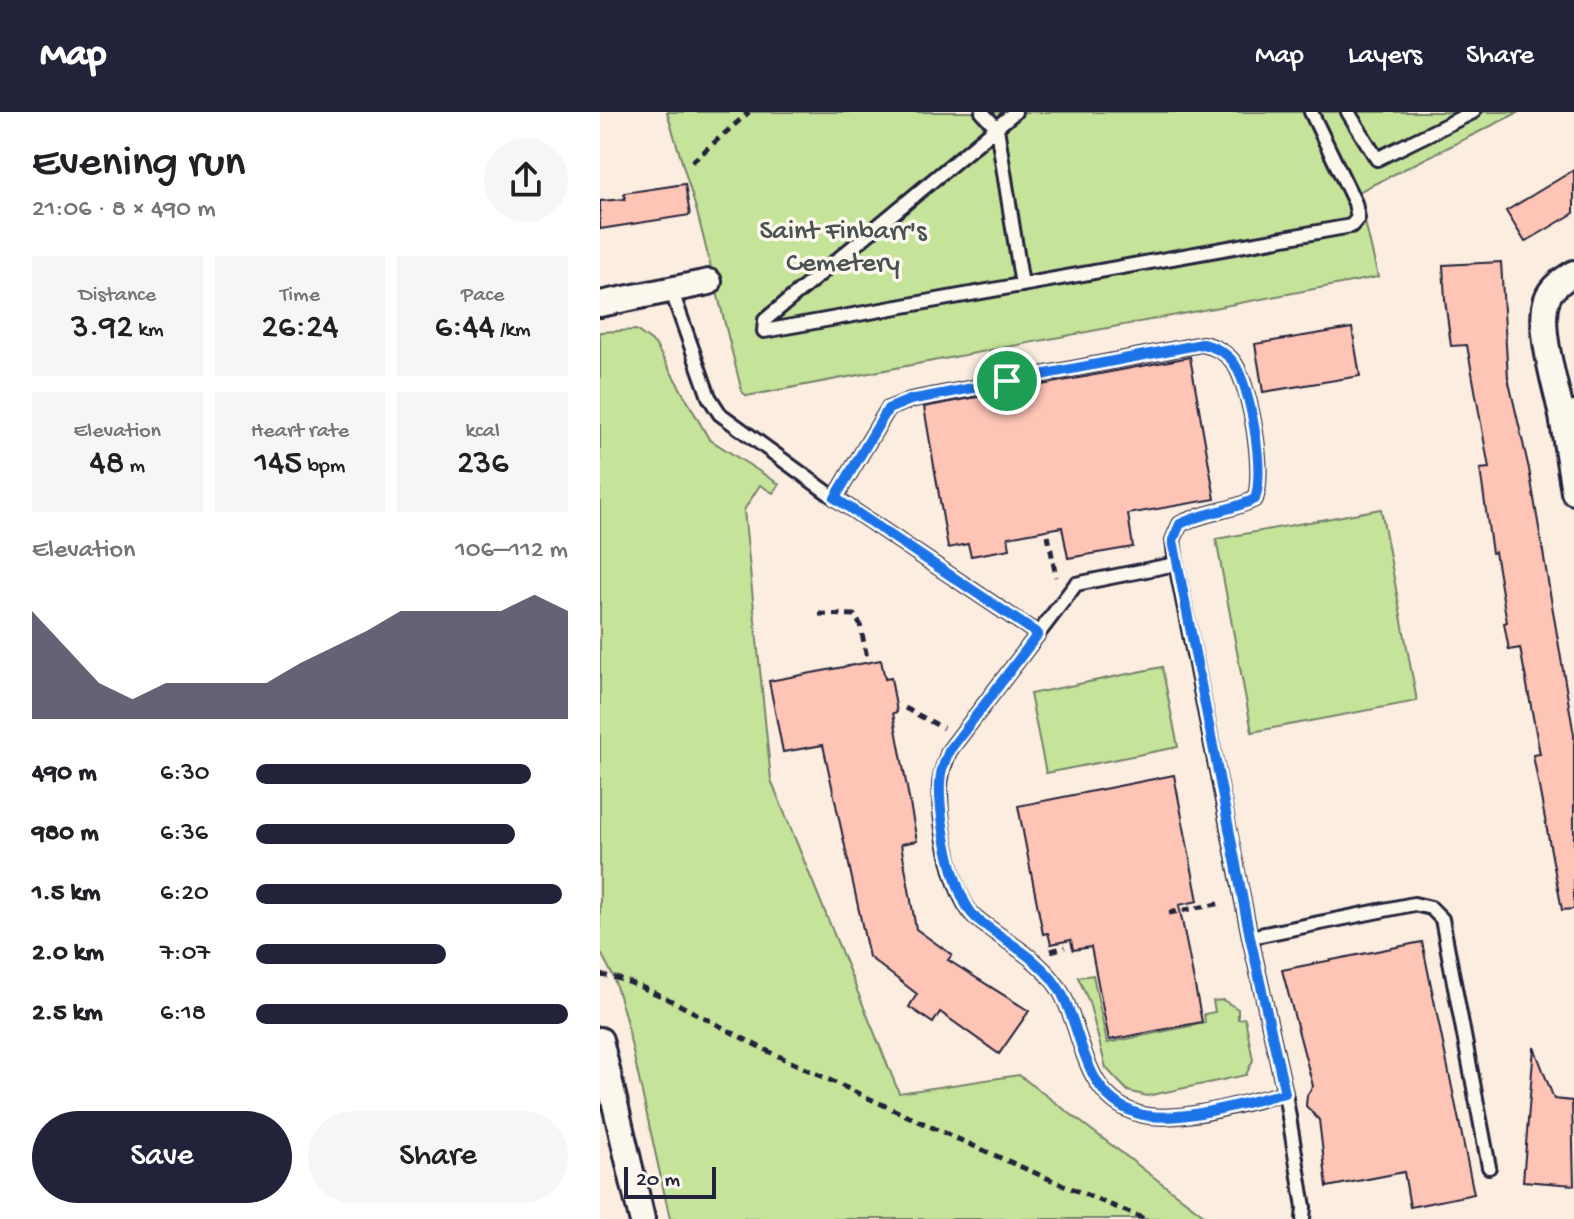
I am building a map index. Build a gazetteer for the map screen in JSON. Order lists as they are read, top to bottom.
{
  "parks": ["Saint Finbarr's Cemetery"],
  "scale_bar": "20 m",
  "page": {
    "header": "Map",
    "nav": ["Map", "Layers", "Share"],
    "heading": ["Evening run", "21:06 · 8 × 490 m"],
    "stats": [
      ["Distance", "3.92 km"],
      ["Time", "26:24"],
      ["Pace", "6:44 /km"],
      ["Elevation", "48 m"],
      ["Heart rate", "145 bpm"],
      ["kcal", "236"]
    ],
    "chart": ["Elevation", "106–112 m"],
    "list": [
      {
        "name": "490 m",
        "note": "6:30"
      },
      {
        "name": "980 m",
        "note": "6:36"
      },
      {
        "name": "1.5 km",
        "note": "6:20"
      },
      {
        "name": "2.0 km",
        "note": "7:07"
      },
      {
        "name": "2.5 km",
        "note": "6:18"
      }
    ],
    "buttons": ["Save", "Share"],
    "scale": "20 m"
  }
}
